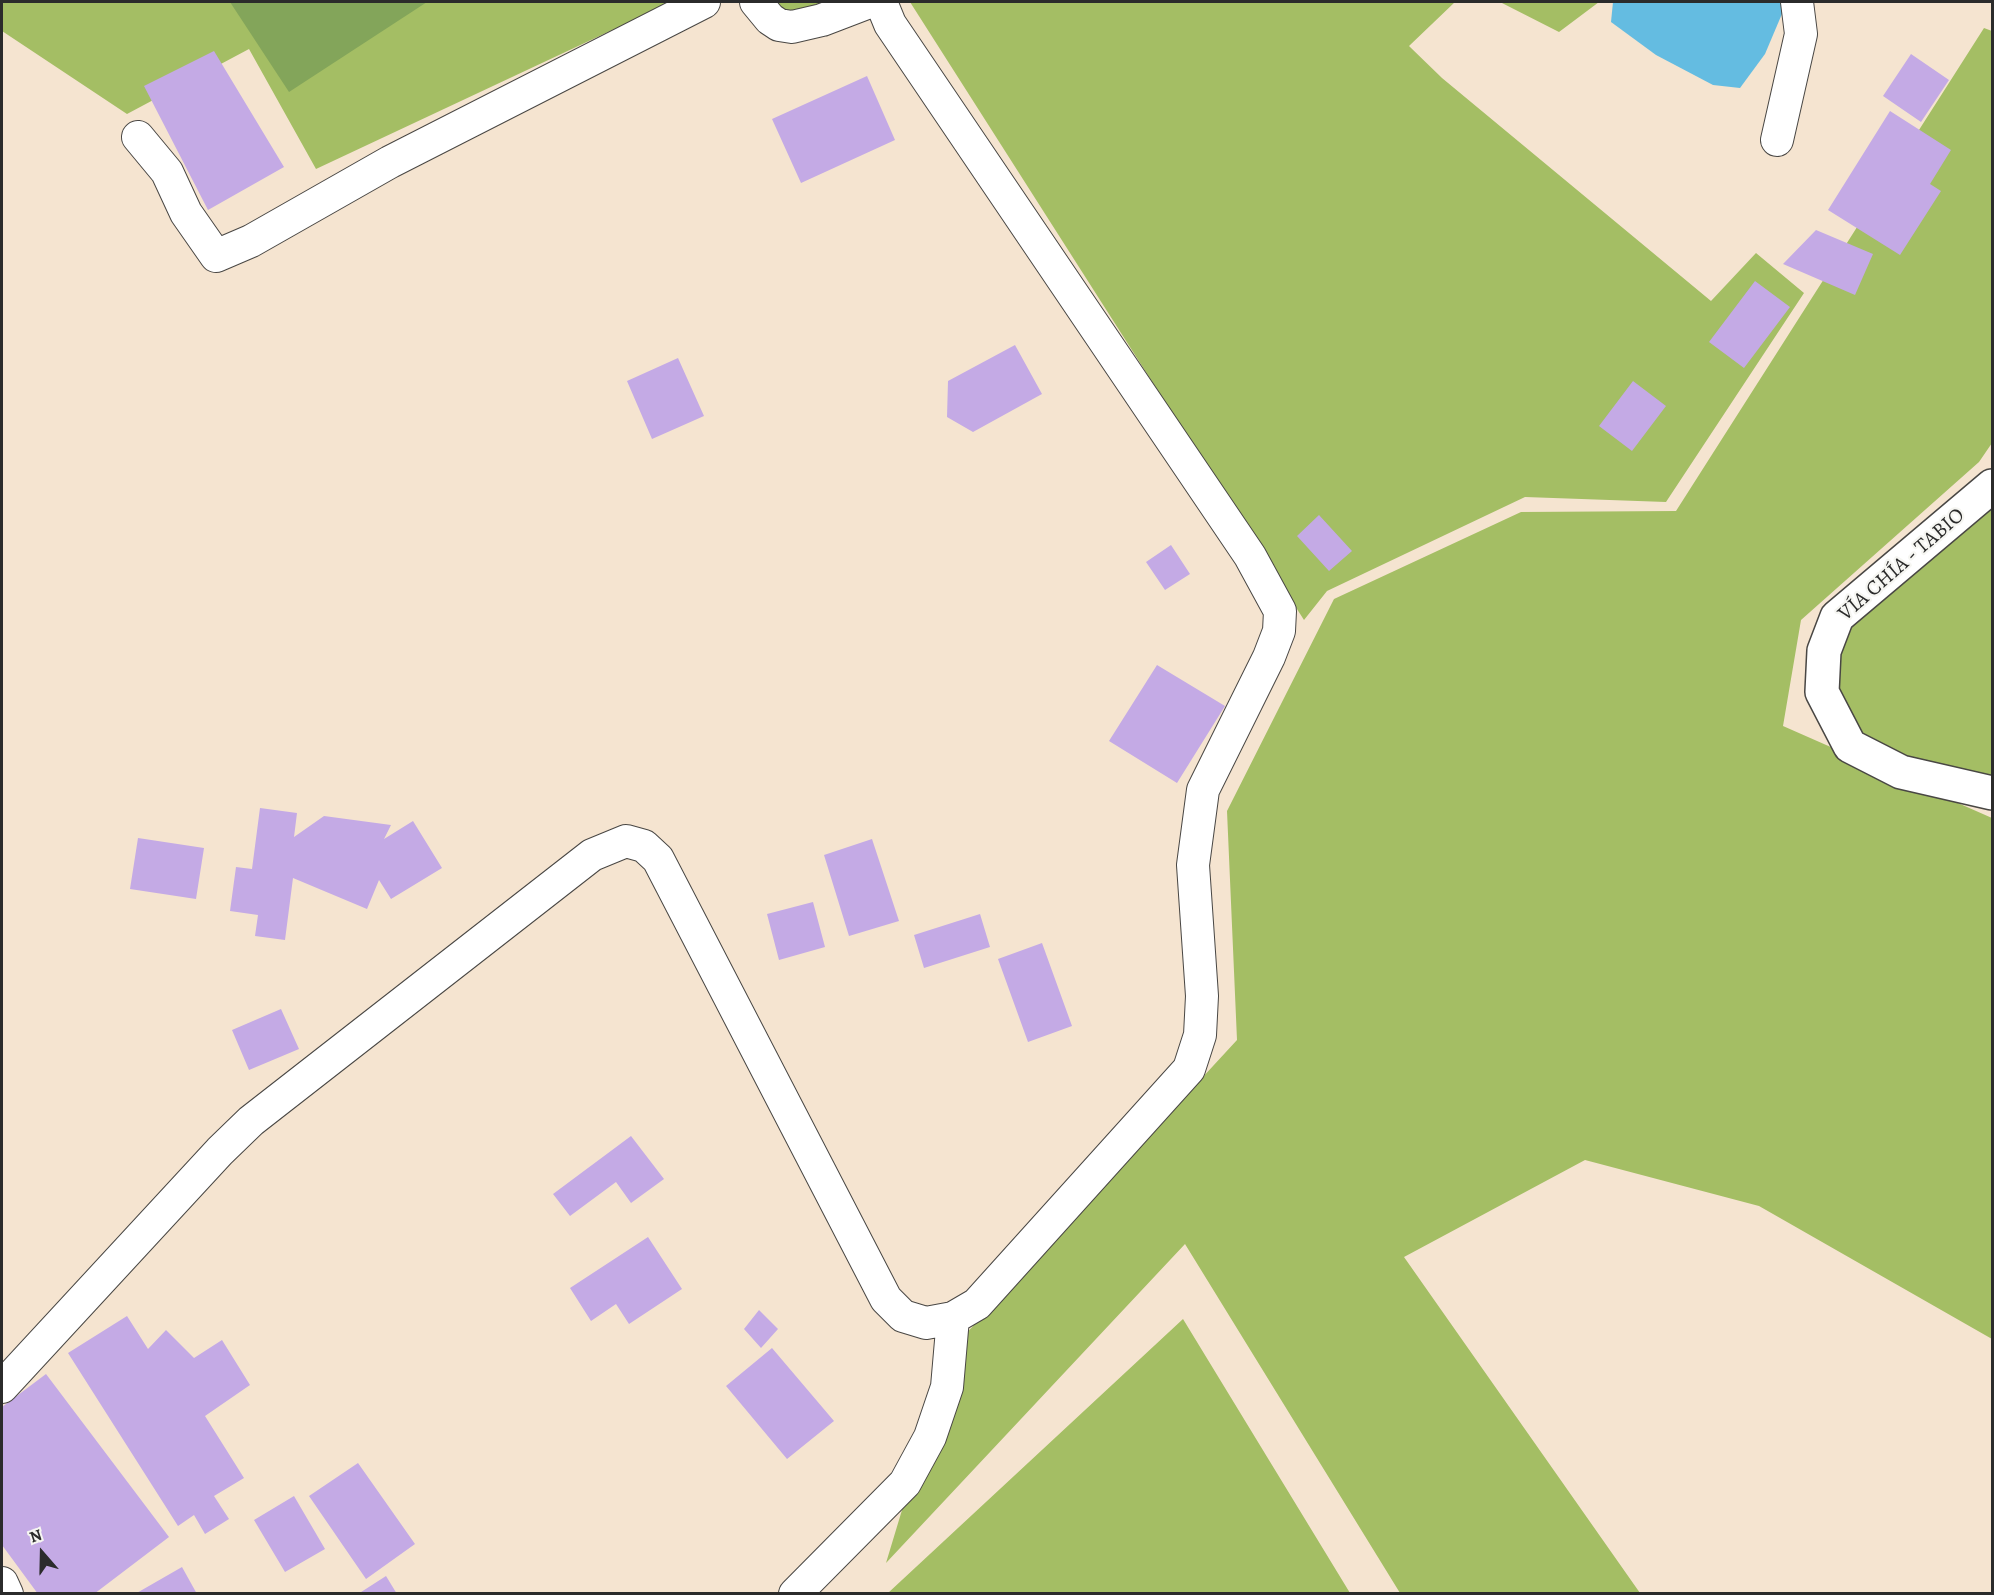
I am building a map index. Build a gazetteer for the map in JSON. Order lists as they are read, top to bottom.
{
  "streets": {
    "street": ["VÍA CHÍA - TABIO"]
  },
  "north": "top"
}
